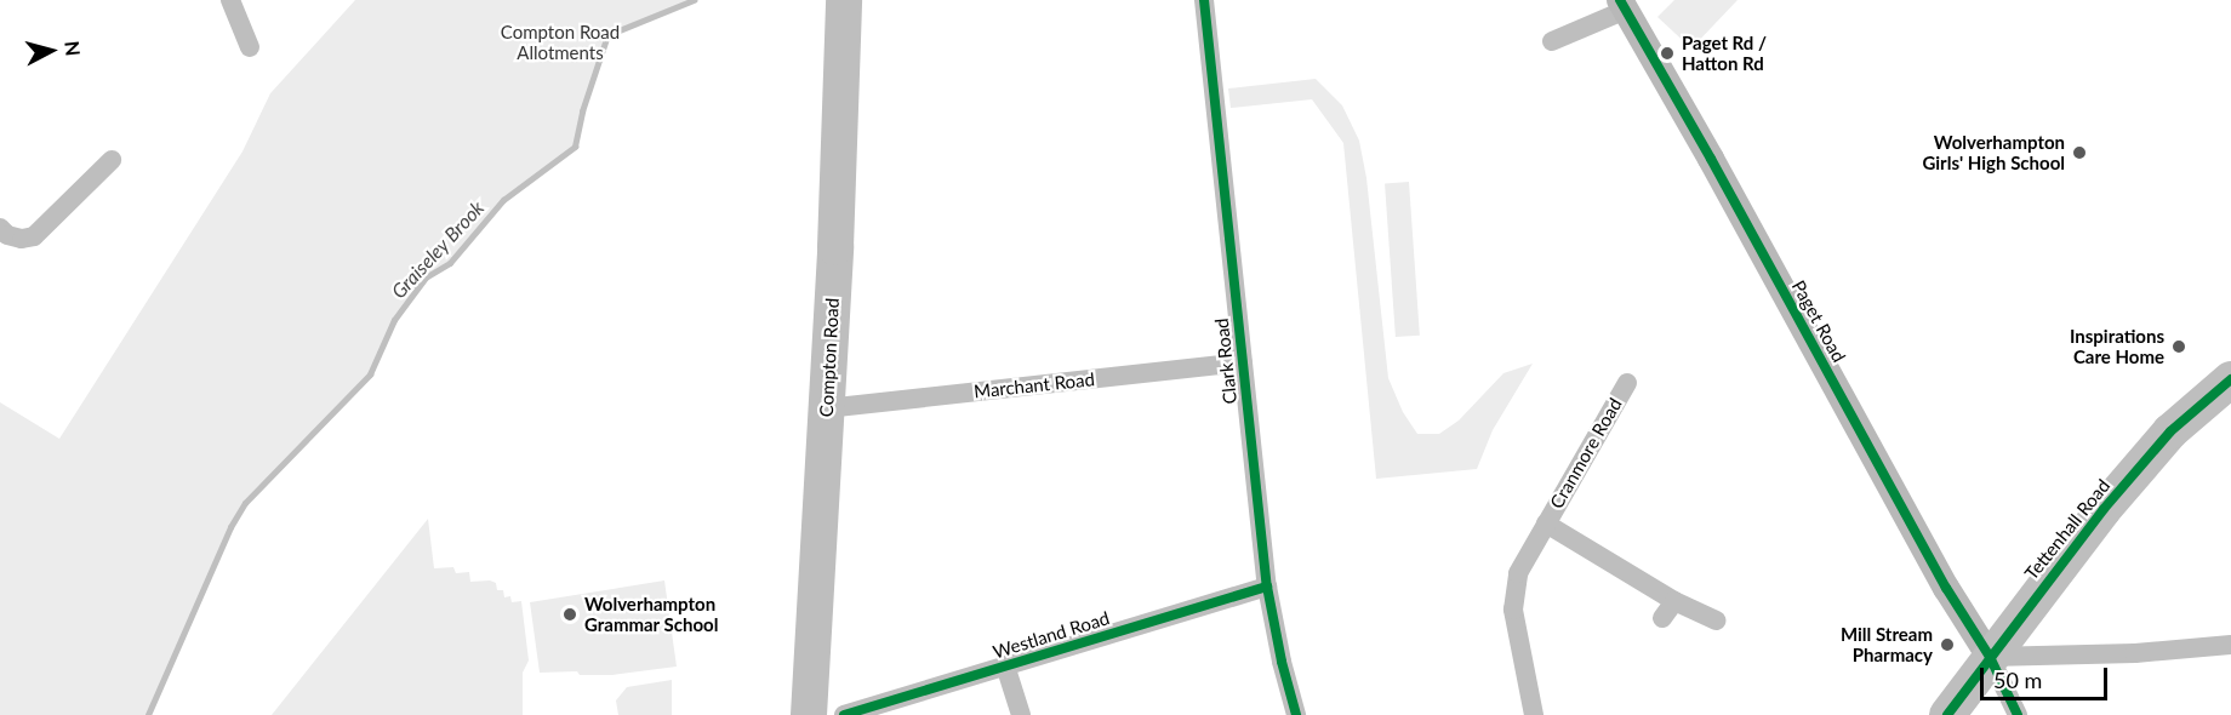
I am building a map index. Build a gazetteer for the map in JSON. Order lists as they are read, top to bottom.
{
  "streets": {
    "highway": ["Compton Road", "Tettenhall Road"],
    "street": [
      "Paget Road",
      "Clark Road",
      "Marchant Road",
      "Cranmore Road",
      "Westland Road"
    ]
  },
  "crossings": [
    ["Paget Road", "Tettenhall Road"],
    ["Compton Road", "Marchant Road"],
    ["Clark Road", "Marchant Road"],
    ["Clark Road", "Westland Road"]
  ],
  "water": ["Graiseley Brook"],
  "parks": ["Compton Road Allotments"],
  "places": [
    "Paget Rd / Hatton Rd",
    "Wolverhampton Girls' High School",
    "Inspirations Care Home",
    "Wolverhampton Grammar School",
    "Mill Stream Pharmacy"
  ],
  "scale_bar": "50 m",
  "north": "right"
}
